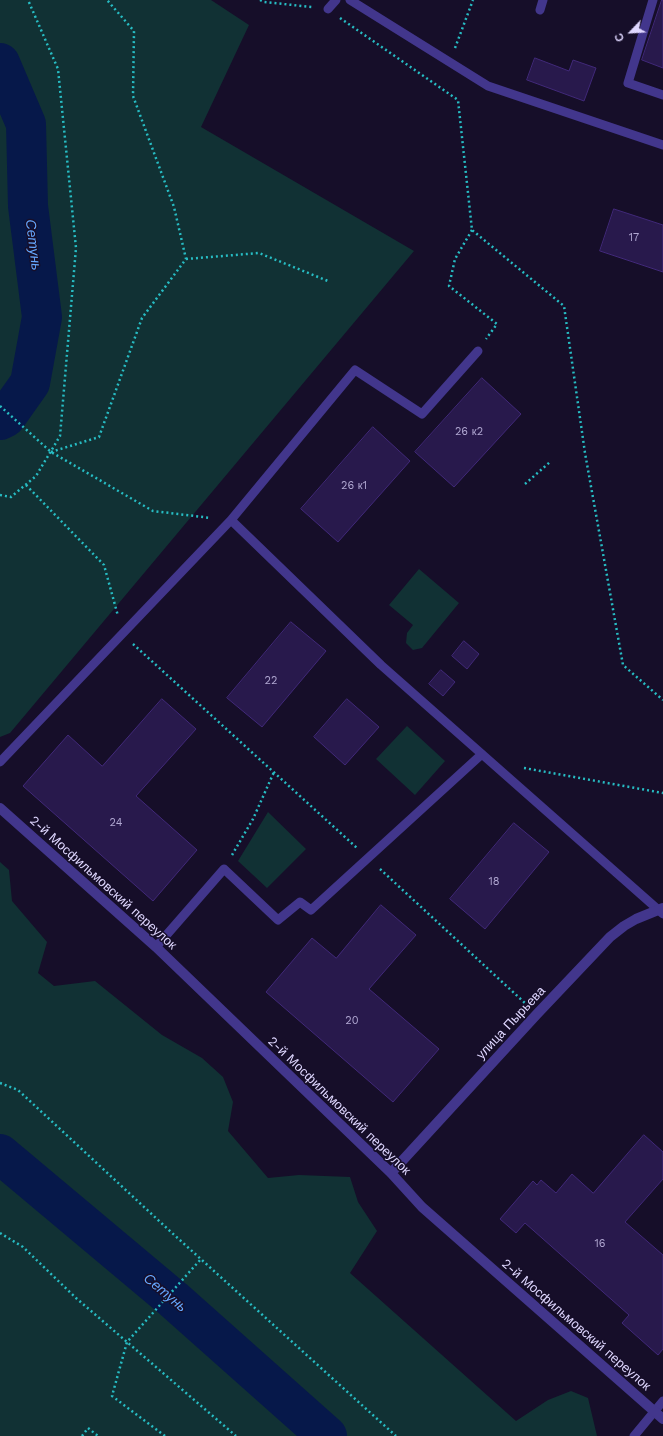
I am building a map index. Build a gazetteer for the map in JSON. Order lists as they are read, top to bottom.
{
  "streets": {
    "street": ["2-й Мосфильмовский переулок", "улица Пырьева"]
  },
  "crossings": [
    ["2-й Мосфильмовский переулок", "улица Пырьева"]
  ],
  "water": ["Сетунь"],
  "house_numbers": [
    "17",
    "26 к2",
    "26 к1",
    "22",
    "24",
    "18",
    "20",
    "16"
  ],
  "north": "bottom left"
}
